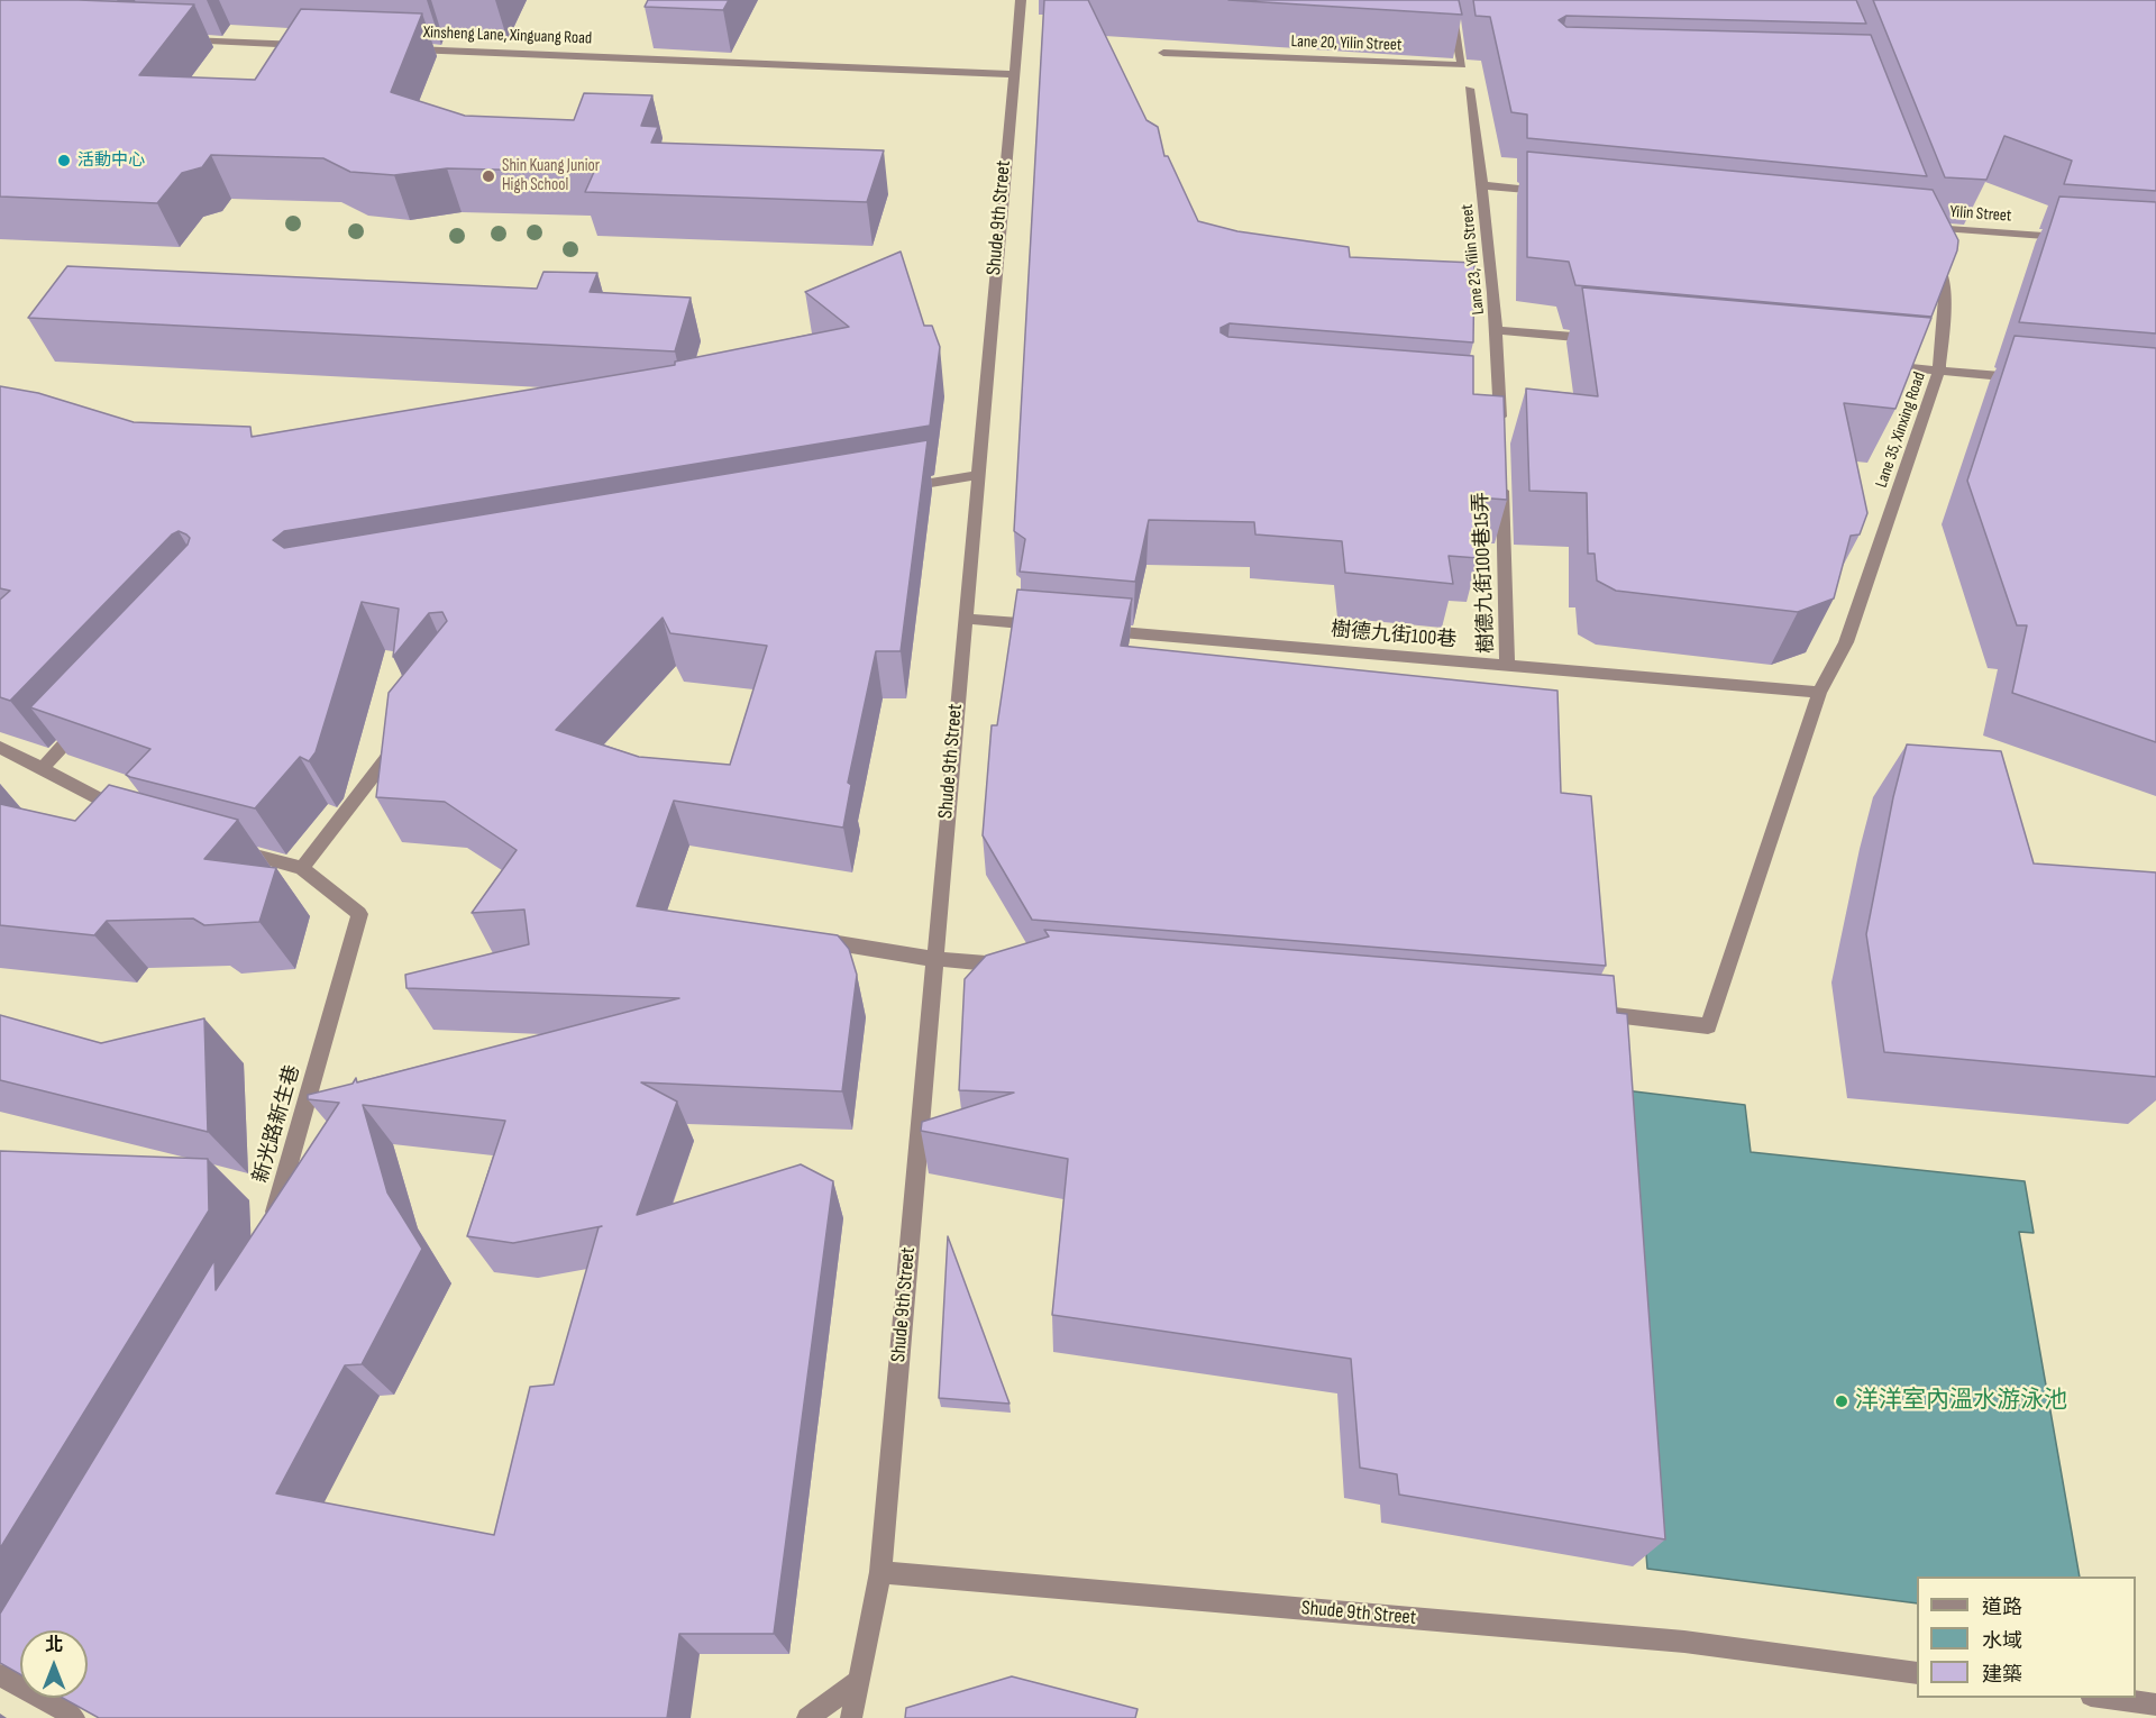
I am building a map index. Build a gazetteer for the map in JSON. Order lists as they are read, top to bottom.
{
  "streets": {
    "street": [
      "Xinsheng Lane, Xinguang Road",
      "Lane 20, Yilin Street",
      "Yilin Street",
      "Shude 9th Street",
      "Lane 23, Yilin Street",
      "Lane 35, Xinxing Road",
      "樹德九街100巷15弄",
      "樹德九街100巷",
      "新光路新生巷"
    ]
  },
  "crossings": [
    ["Xinsheng Lane, Xinguang Road", "Shude 9th Street"],
    ["Yilin Street", "Lane 35, Xinxing Road"],
    ["Lane 35, Xinxing Road", "樹德九街100巷"],
    ["樹德九街100巷15弄", "樹德九街100巷"]
  ],
  "places": ["活動中心", "Shin Kuang Junior High School", "洋洋室內溫水游泳池"],
  "legend": ["道路", "水域", "建築"],
  "north": "top"
}
